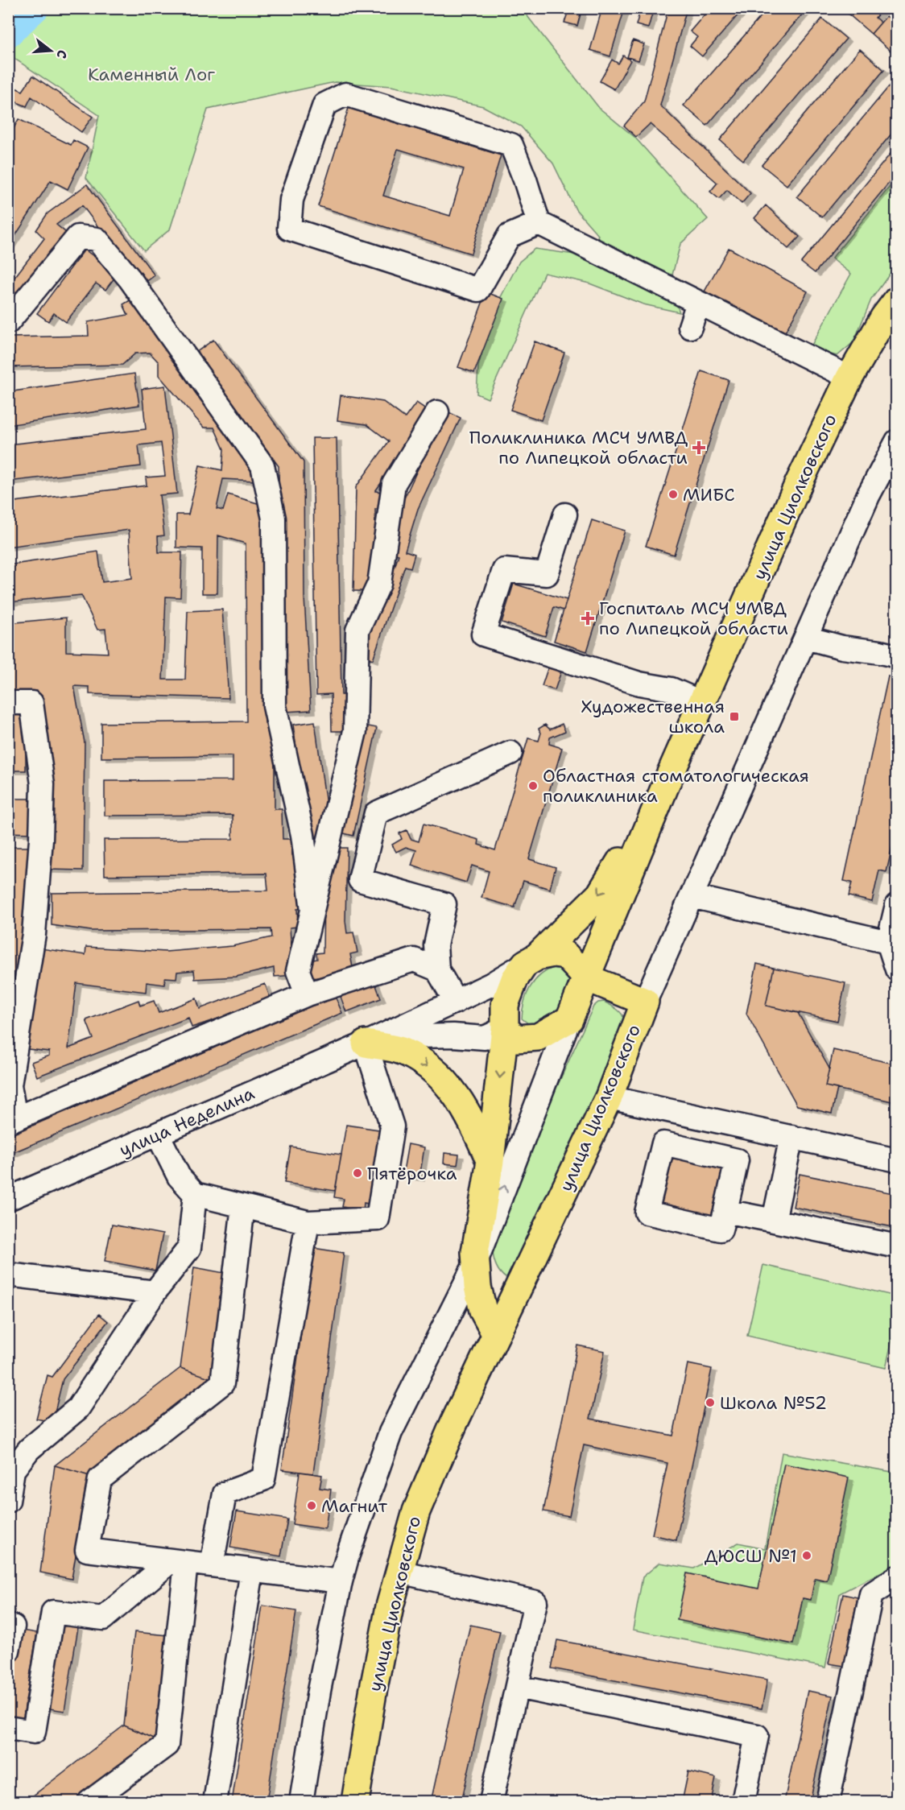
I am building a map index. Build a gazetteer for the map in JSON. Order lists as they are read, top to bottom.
{
  "streets": {
    "main road": ["улица Циолковского"],
    "street": ["улица Неделина"]
  },
  "crossings": [
    ["улица Циолковского", "улица Неделина"]
  ],
  "parks": ["Каменный Лог"],
  "places": {
    "health": ["Поликлиника МСЧ УМВД по Липецкой области", "Госпиталь МСЧ УМВД по Липецкой области"],
    "other": [
      "МИБС",
      "Областная стоматологическая поликлиника",
      "Пятёрочка",
      "Школа №52",
      "Магнит",
      "ДЮСШ №1"
    ],
    "transit": ["Художественная школа"]
  },
  "north": "right"
}
